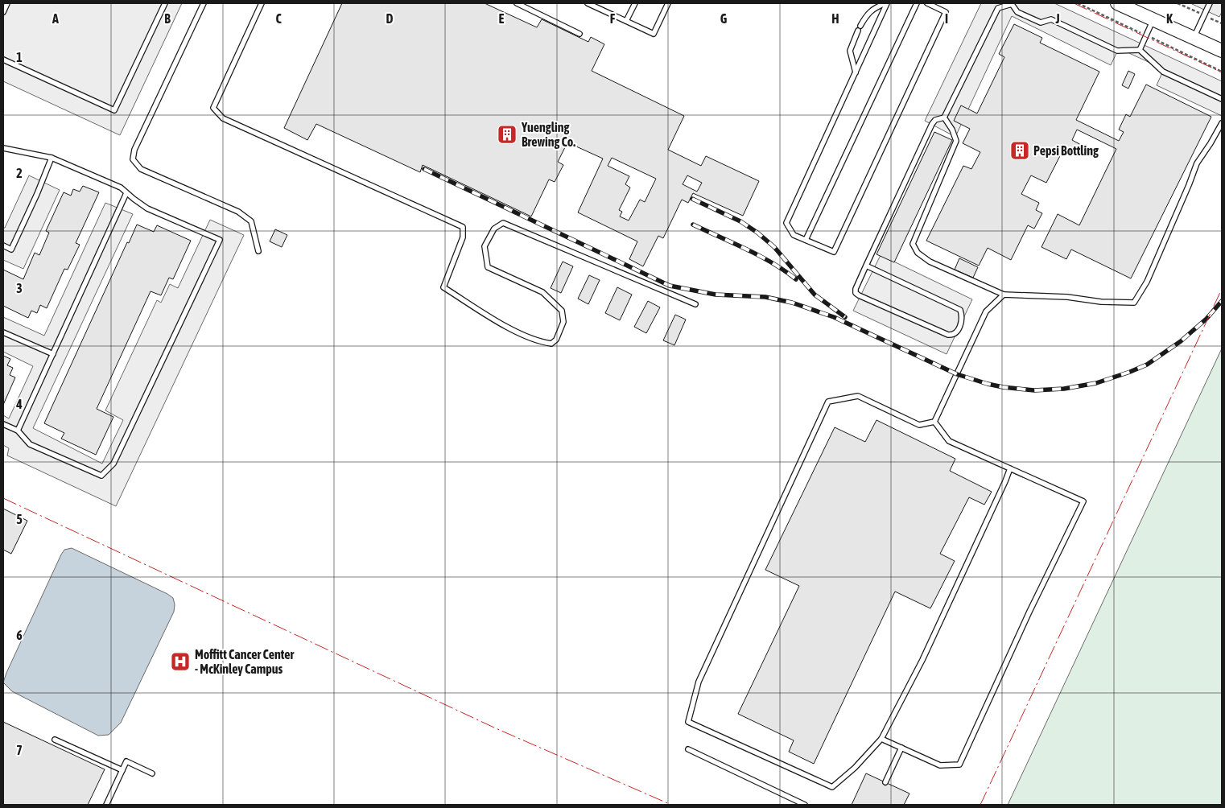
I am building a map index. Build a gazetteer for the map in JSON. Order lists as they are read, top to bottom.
{
  "places": {
    "building": ["Yuengling Brewing Co.", "Pepsi Bottling"],
    "hospital": ["Moffitt Cancer Center - McKinley Campus"]
  },
  "grid": {
    "columns": [
      "A",
      "B",
      "C",
      "D",
      "E",
      "F",
      "G",
      "H",
      "I",
      "J",
      "K"
    ],
    "rows": [
      "1",
      "2",
      "3",
      "4",
      "5",
      "6",
      "7"
    ]
  }
}
